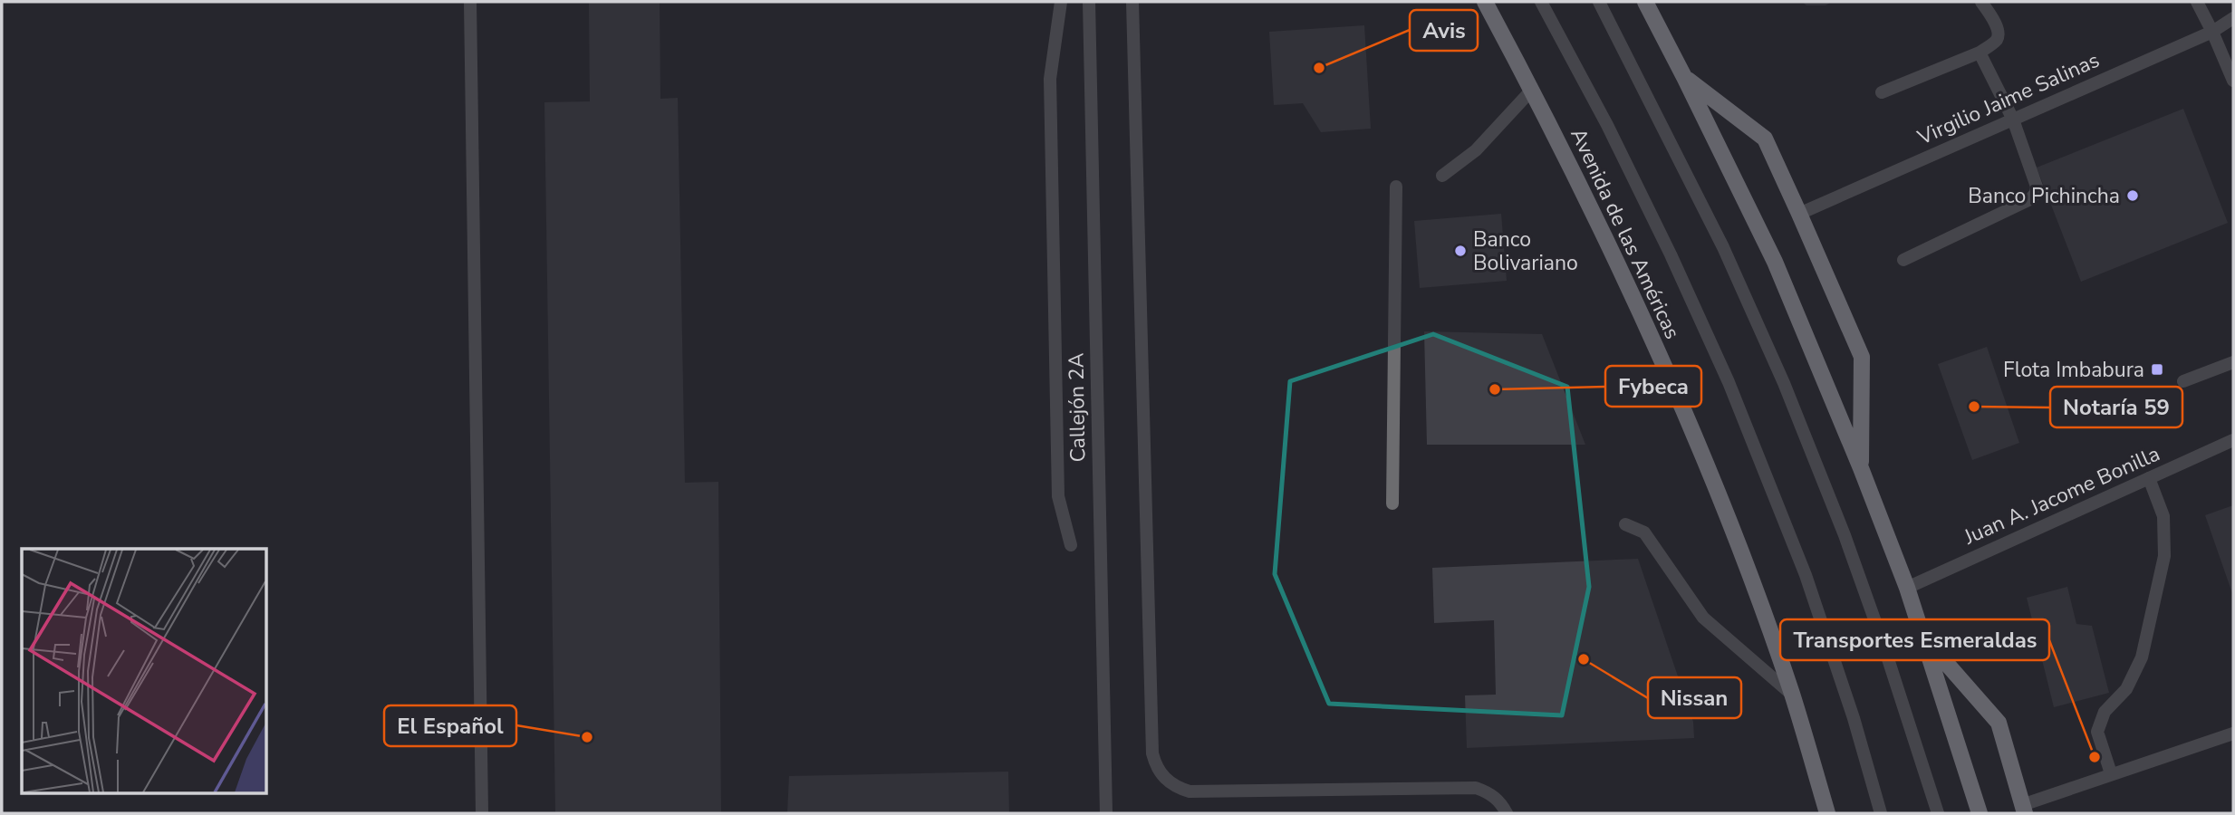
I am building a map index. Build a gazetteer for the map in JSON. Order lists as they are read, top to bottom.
{
  "streets": {
    "main road": ["Avenida de las Américas"],
    "street": ["Virgilio Jaime Salinas", "Callejón 2A", "Juan A. Jacome Bonilla"]
  },
  "places": {
    "other": [
      "Avis",
      "Banco Pichincha",
      "Banco Bolivariano",
      "Fybeca",
      "Notaría 59",
      "Nissan",
      "El Español",
      "Transportes Esmeraldas"
    ],
    "transit": ["Flota Imbabura"]
  }
}
